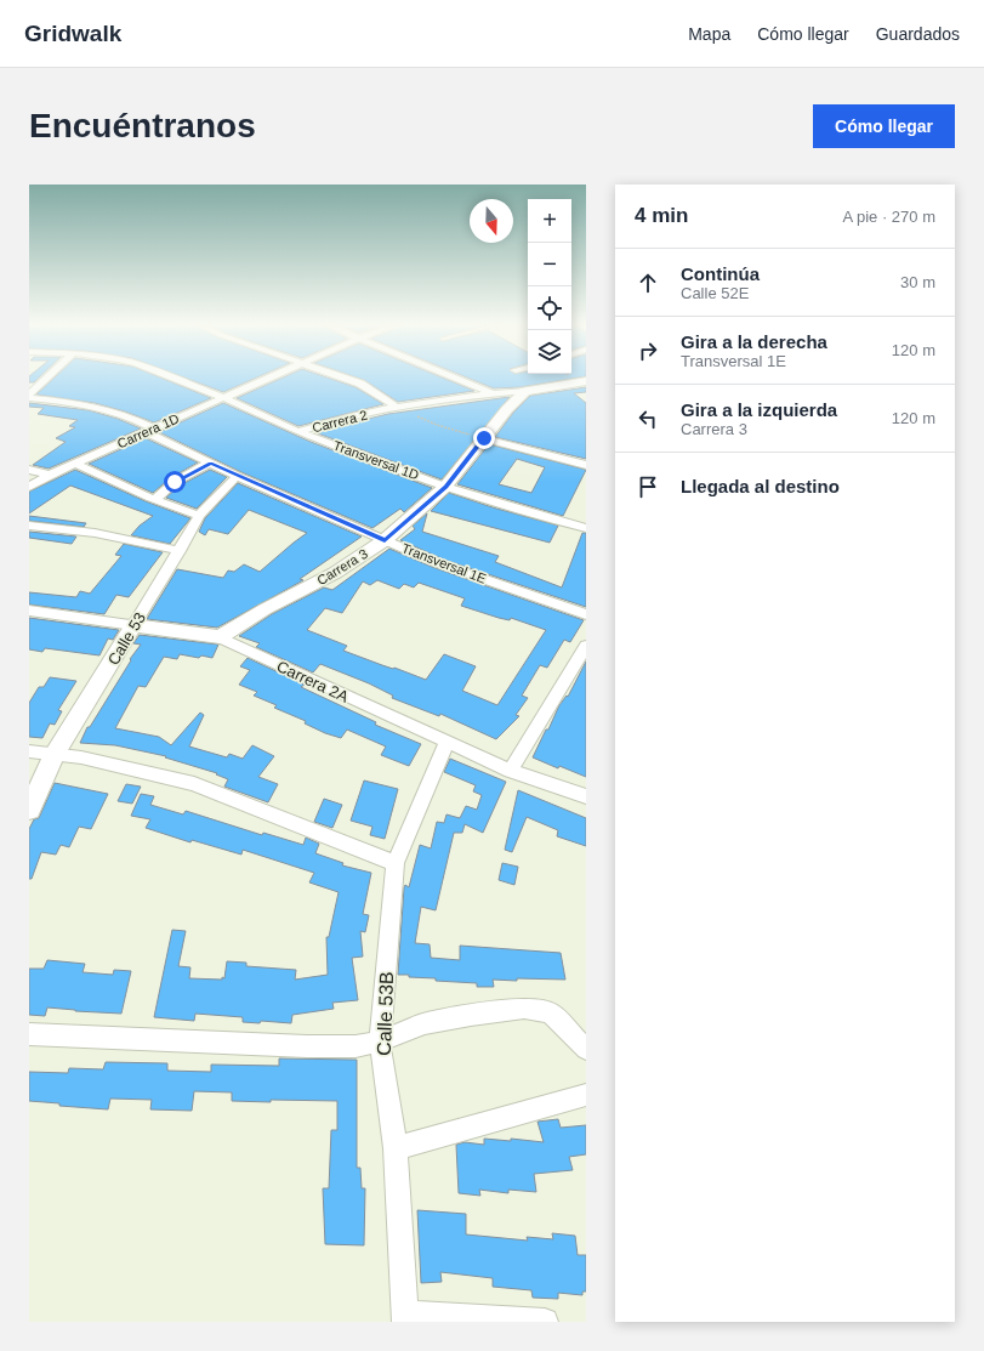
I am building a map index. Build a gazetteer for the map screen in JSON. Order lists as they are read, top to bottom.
{
  "streets": {
    "street": [
      "Carrera 2",
      "Carrera 1D",
      "Transversal 1D",
      "Transversal 1E",
      "Carrera 3",
      "Calle 53",
      "Carrera 2A",
      "Calle 53B"
    ]
  },
  "crossings": [
    ["Carrera 2", "Transversal 1D"],
    ["Carrera 2", "Carrera 3"],
    ["Carrera 1D", "Transversal 1D"],
    ["Carrera 1D", "Transversal 1E"],
    ["Transversal 1D", "Carrera 3"],
    ["Transversal 1E", "Carrera 3"],
    ["Transversal 1E", "Calle 53"],
    ["Carrera 3", "Carrera 2A"],
    ["Calle 53", "Carrera 2A"],
    ["Carrera 2A", "Calle 53B"]
  ],
  "north": "bottom",
  "page": {
    "header": "Gridwalk",
    "nav": ["Mapa", "Cómo llegar", "Guardados"],
    "buttons": "Cómo llegar",
    "title": "Encuéntranos",
    "heading": ["4 min", "A pie · 270 m"],
    "map_buttons": ["+", "−"],
    "list": [
      ["Continúa", "Calle 52E", "30 m"],
      ["Gira a la derecha", "Transversal 1E", "120 m"],
      ["Gira a la izquierda", "Carrera 3", "120 m"],
      "Llegada al destino"
    ]
  }
}
